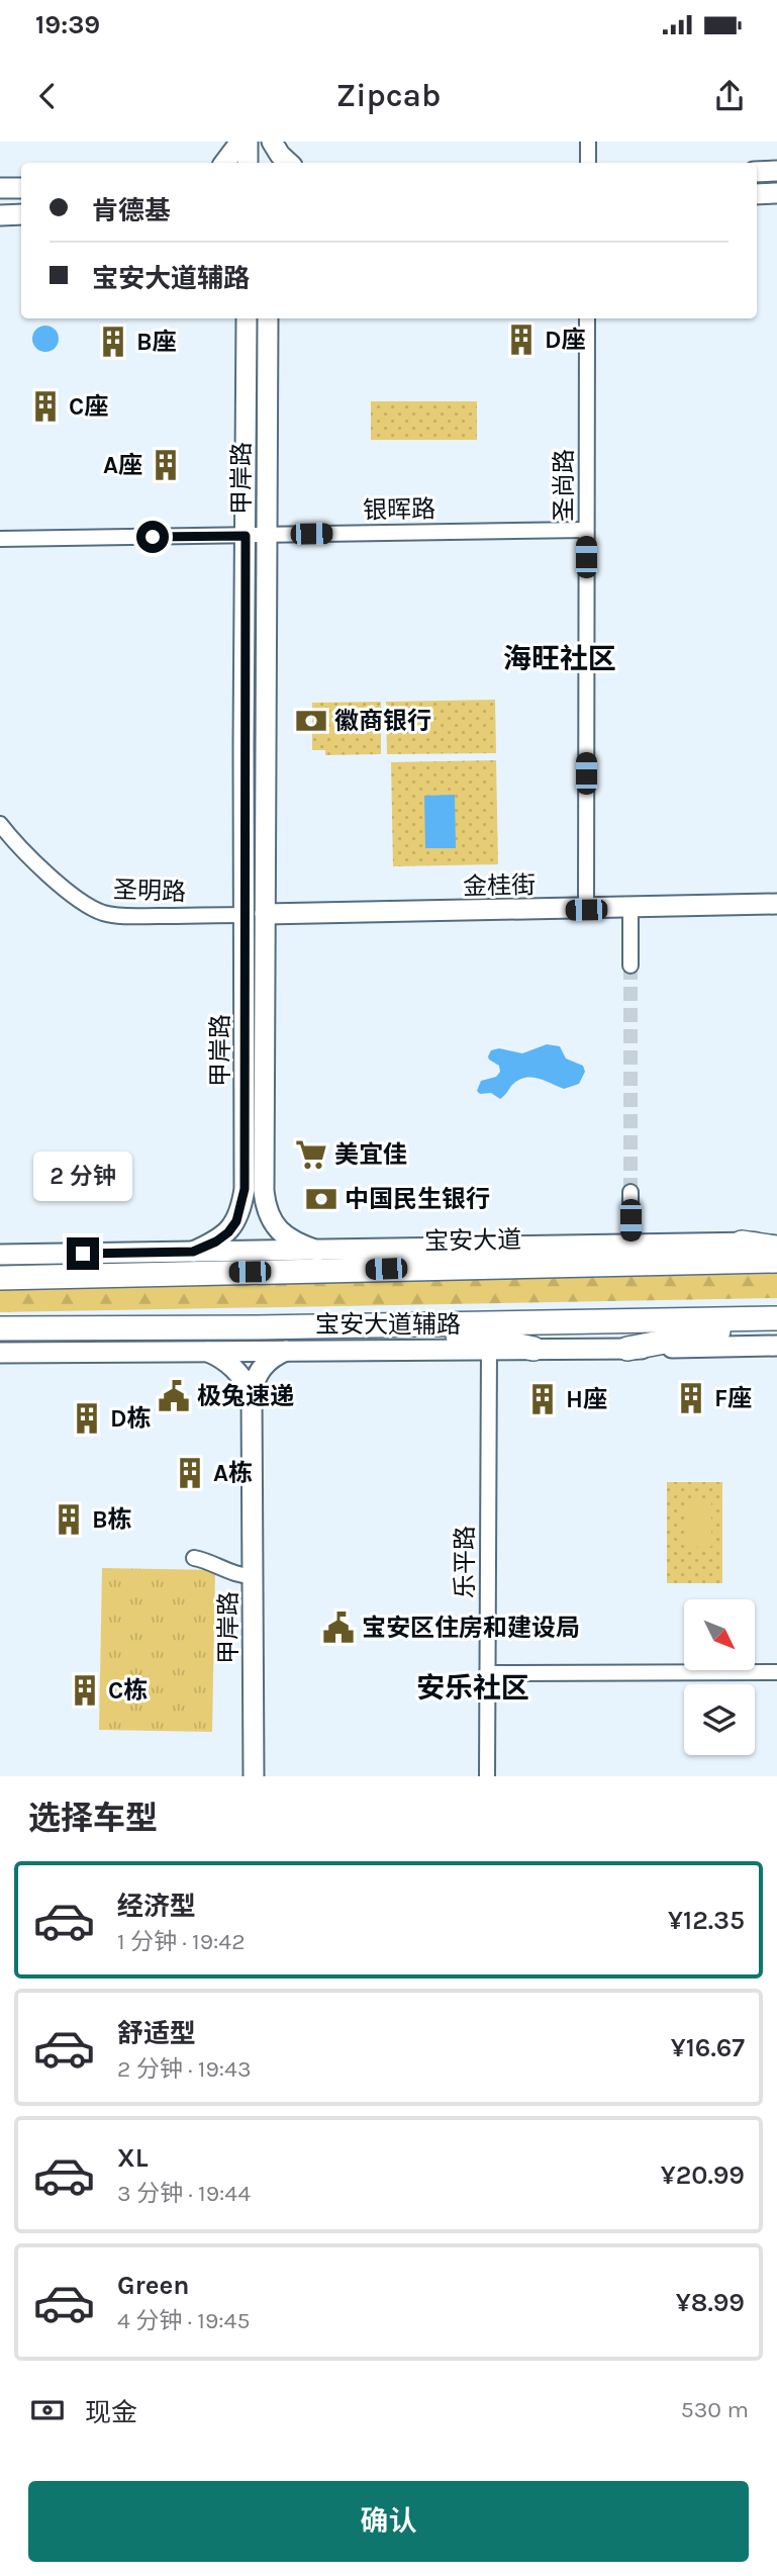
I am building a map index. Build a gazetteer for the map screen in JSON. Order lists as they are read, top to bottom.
{
  "streets": {
    "main road": [
      "甲岸路",
      "金桂街",
      "宝安大道",
      "宝安大道辅路"
    ],
    "street": [
      "圣尚路",
      "银晖路",
      "圣明路",
      "乐平路"
    ]
  },
  "crossings": [
    ["甲岸路", "银晖路"],
    ["甲岸路", "金桂街"],
    ["甲岸路", "圣明路"],
    ["圣尚路", "银晖路"],
    ["圣尚路", "金桂街"],
    ["金桂街", "圣明路"],
    ["宝安大道辅路", "乐平路"]
  ],
  "districts": ["海旺社区", "安乐社区"],
  "places": {
    "building": [
      "D座",
      "B座",
      "C座",
      "A座",
      "F座",
      "H座",
      "D栋",
      "A栋",
      "B栋",
      "C栋"
    ],
    "bank": ["徽商银行", "中国民生银行"],
    "supermarket": ["美宜佳"],
    "public building": ["极兔速递", "宝安区住房和建设局"]
  },
  "north": "bottom right",
  "page": {
    "status": "19:39",
    "header": "Zipcab",
    "banner": ["肯德基", "宝安大道辅路"],
    "bubble": "2 分钟",
    "heading": "选择车型",
    "list": [
      {
        "name": "经济型",
        "note": "1 分钟 · 19:42",
        "value": "¥12.35"
      },
      {
        "name": "舒适型",
        "note": "2 分钟 · 19:43",
        "value": "¥16.67"
      },
      {
        "name": "XL",
        "note": "3 分钟 · 19:44",
        "value": "¥20.99"
      },
      {
        "name": "Green",
        "note": "4 分钟 · 19:45",
        "value": "¥8.99"
      }
    ],
    "pay": ["现金", "530 m"],
    "buttons": "确认"
  }
}
